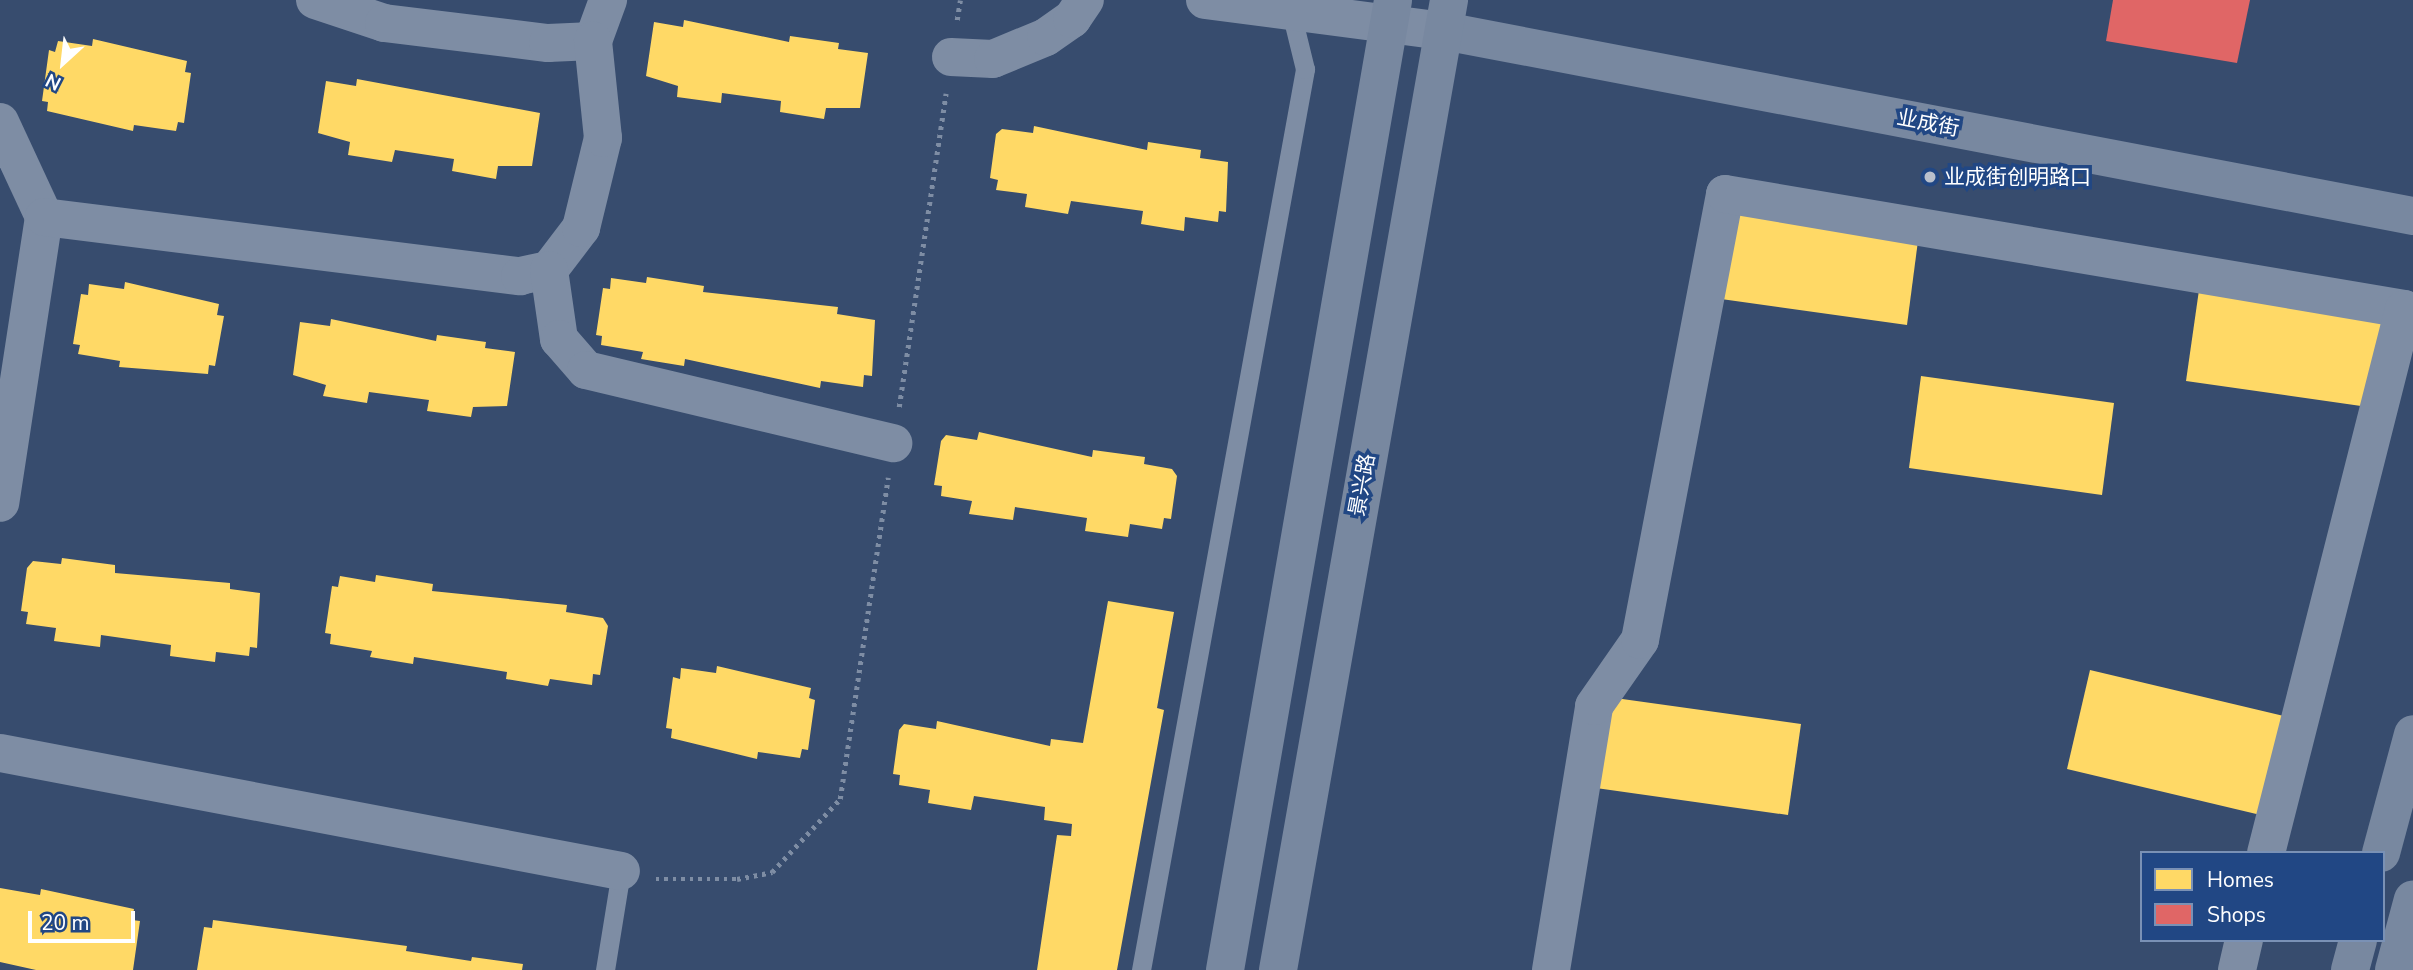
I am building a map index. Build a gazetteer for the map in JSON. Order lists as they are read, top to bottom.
{
  "streets": {
    "street": ["业成街", "景兴路"]
  },
  "crossings": [
    ["业成街", "景兴路"]
  ],
  "places": ["业成街创明路口"],
  "legend": ["Homes", "Shops"],
  "scale_bar": "20 m",
  "north": "bottom left"
}
